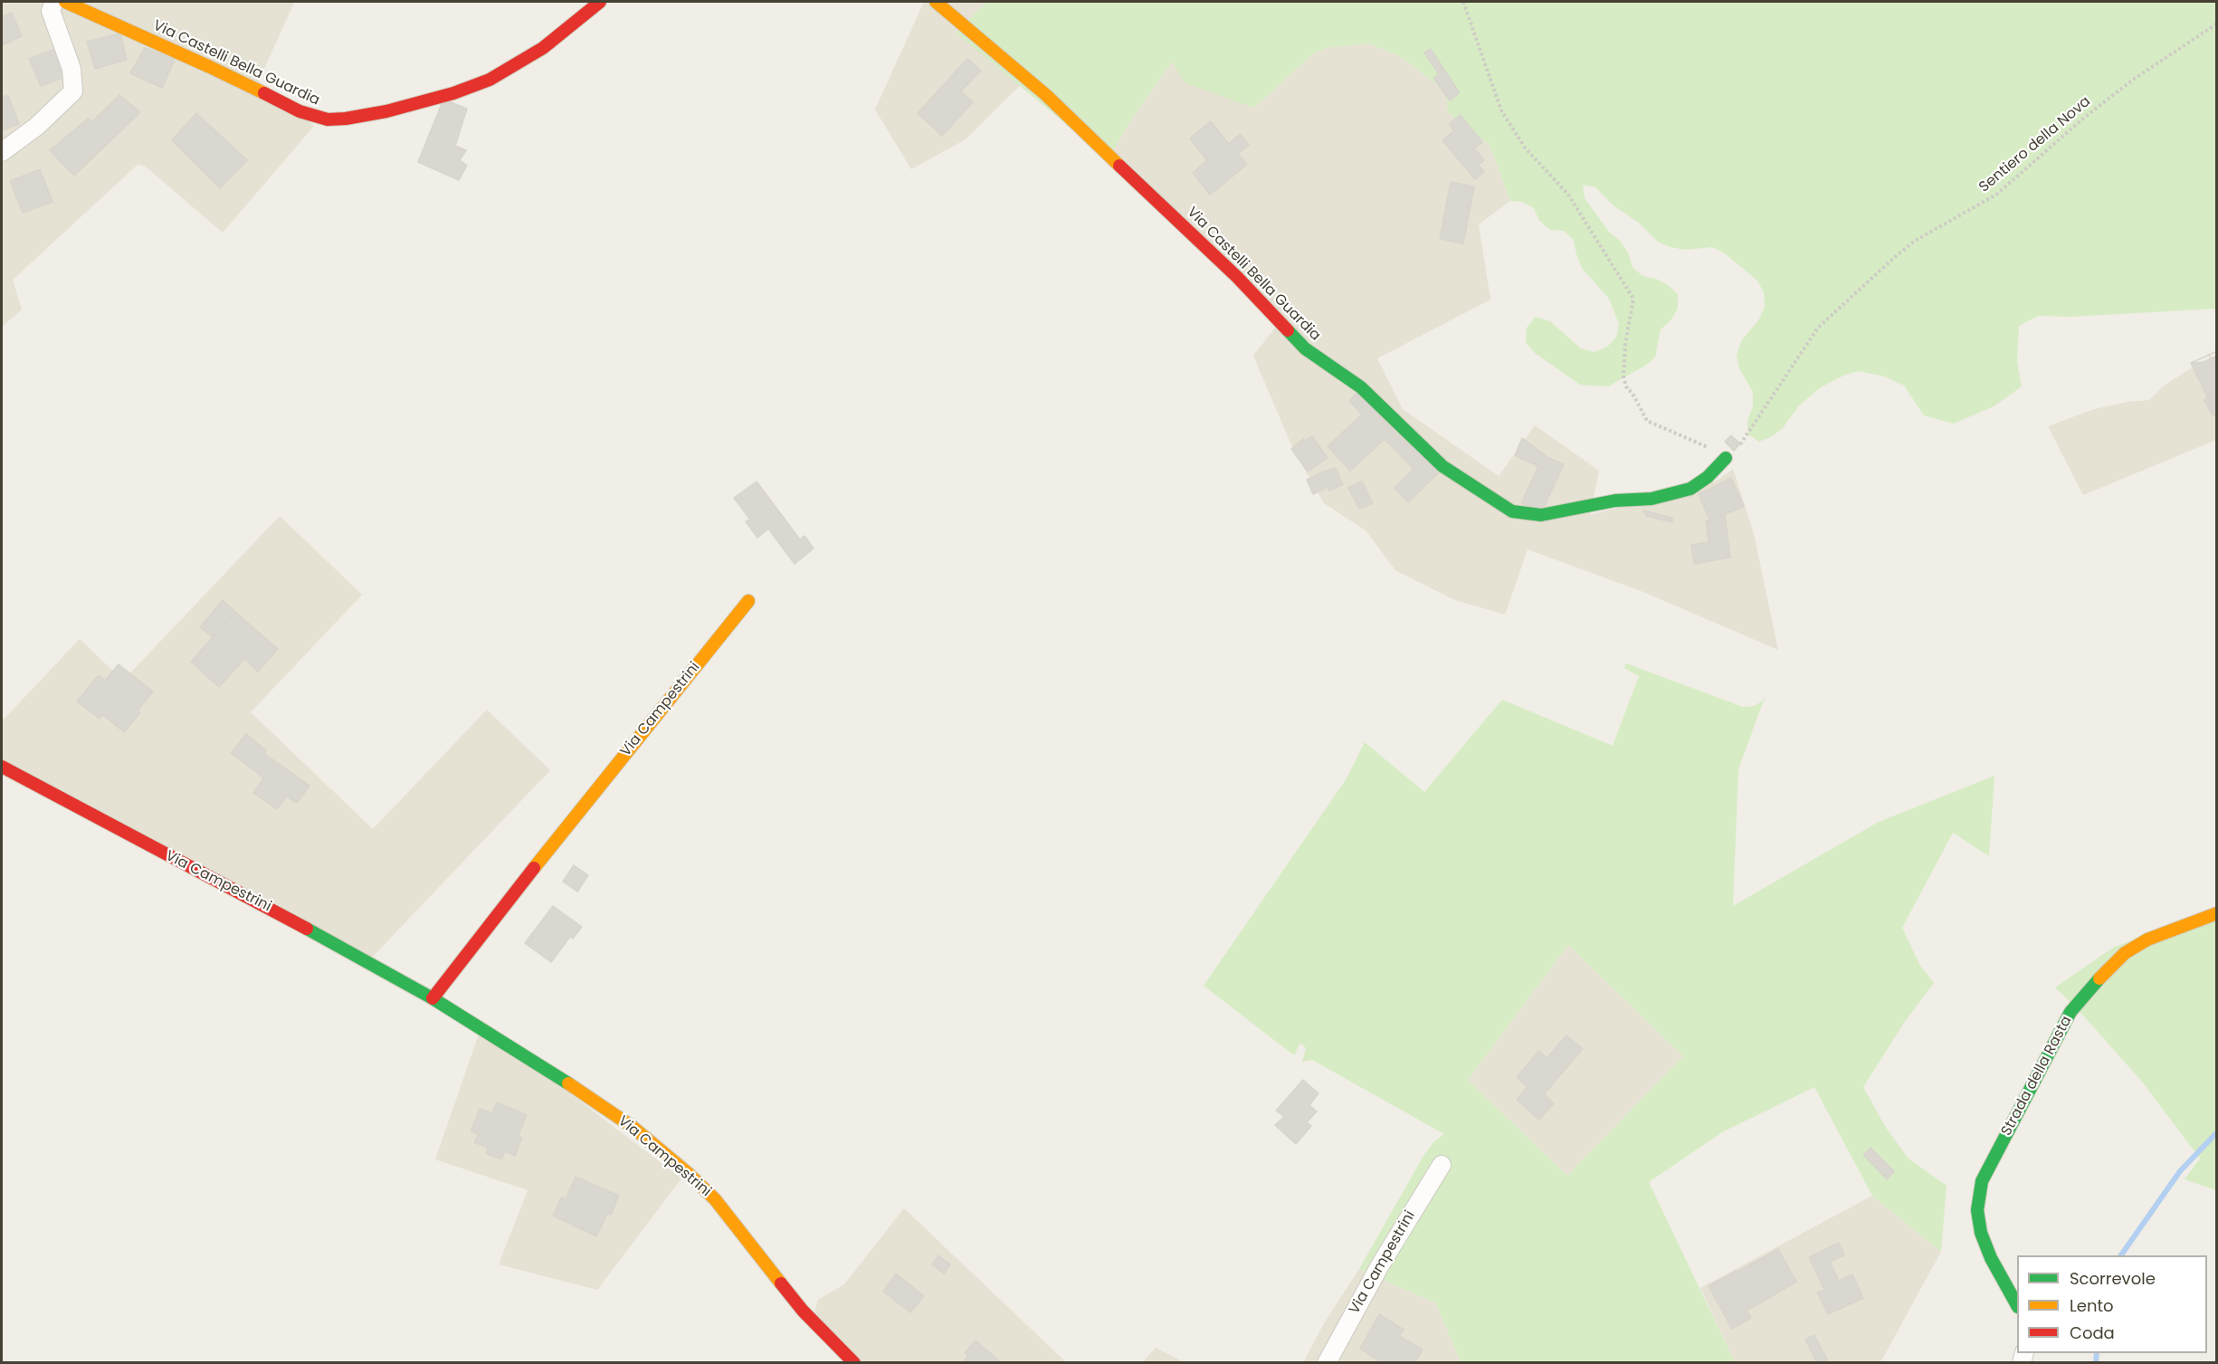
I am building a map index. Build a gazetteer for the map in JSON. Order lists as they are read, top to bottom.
{
  "streets": {
    "street": ["Via Castelli Bella Guardia", "Via Campestrini", "Strada della Rasta"],
    "path": ["Sentiero della Nova"]
  },
  "crossings": [
    ["Via Castelli Bella Guardia", "Sentiero della Nova"]
  ],
  "legend": ["Scorrevole", "Lento", "Coda"]
}
